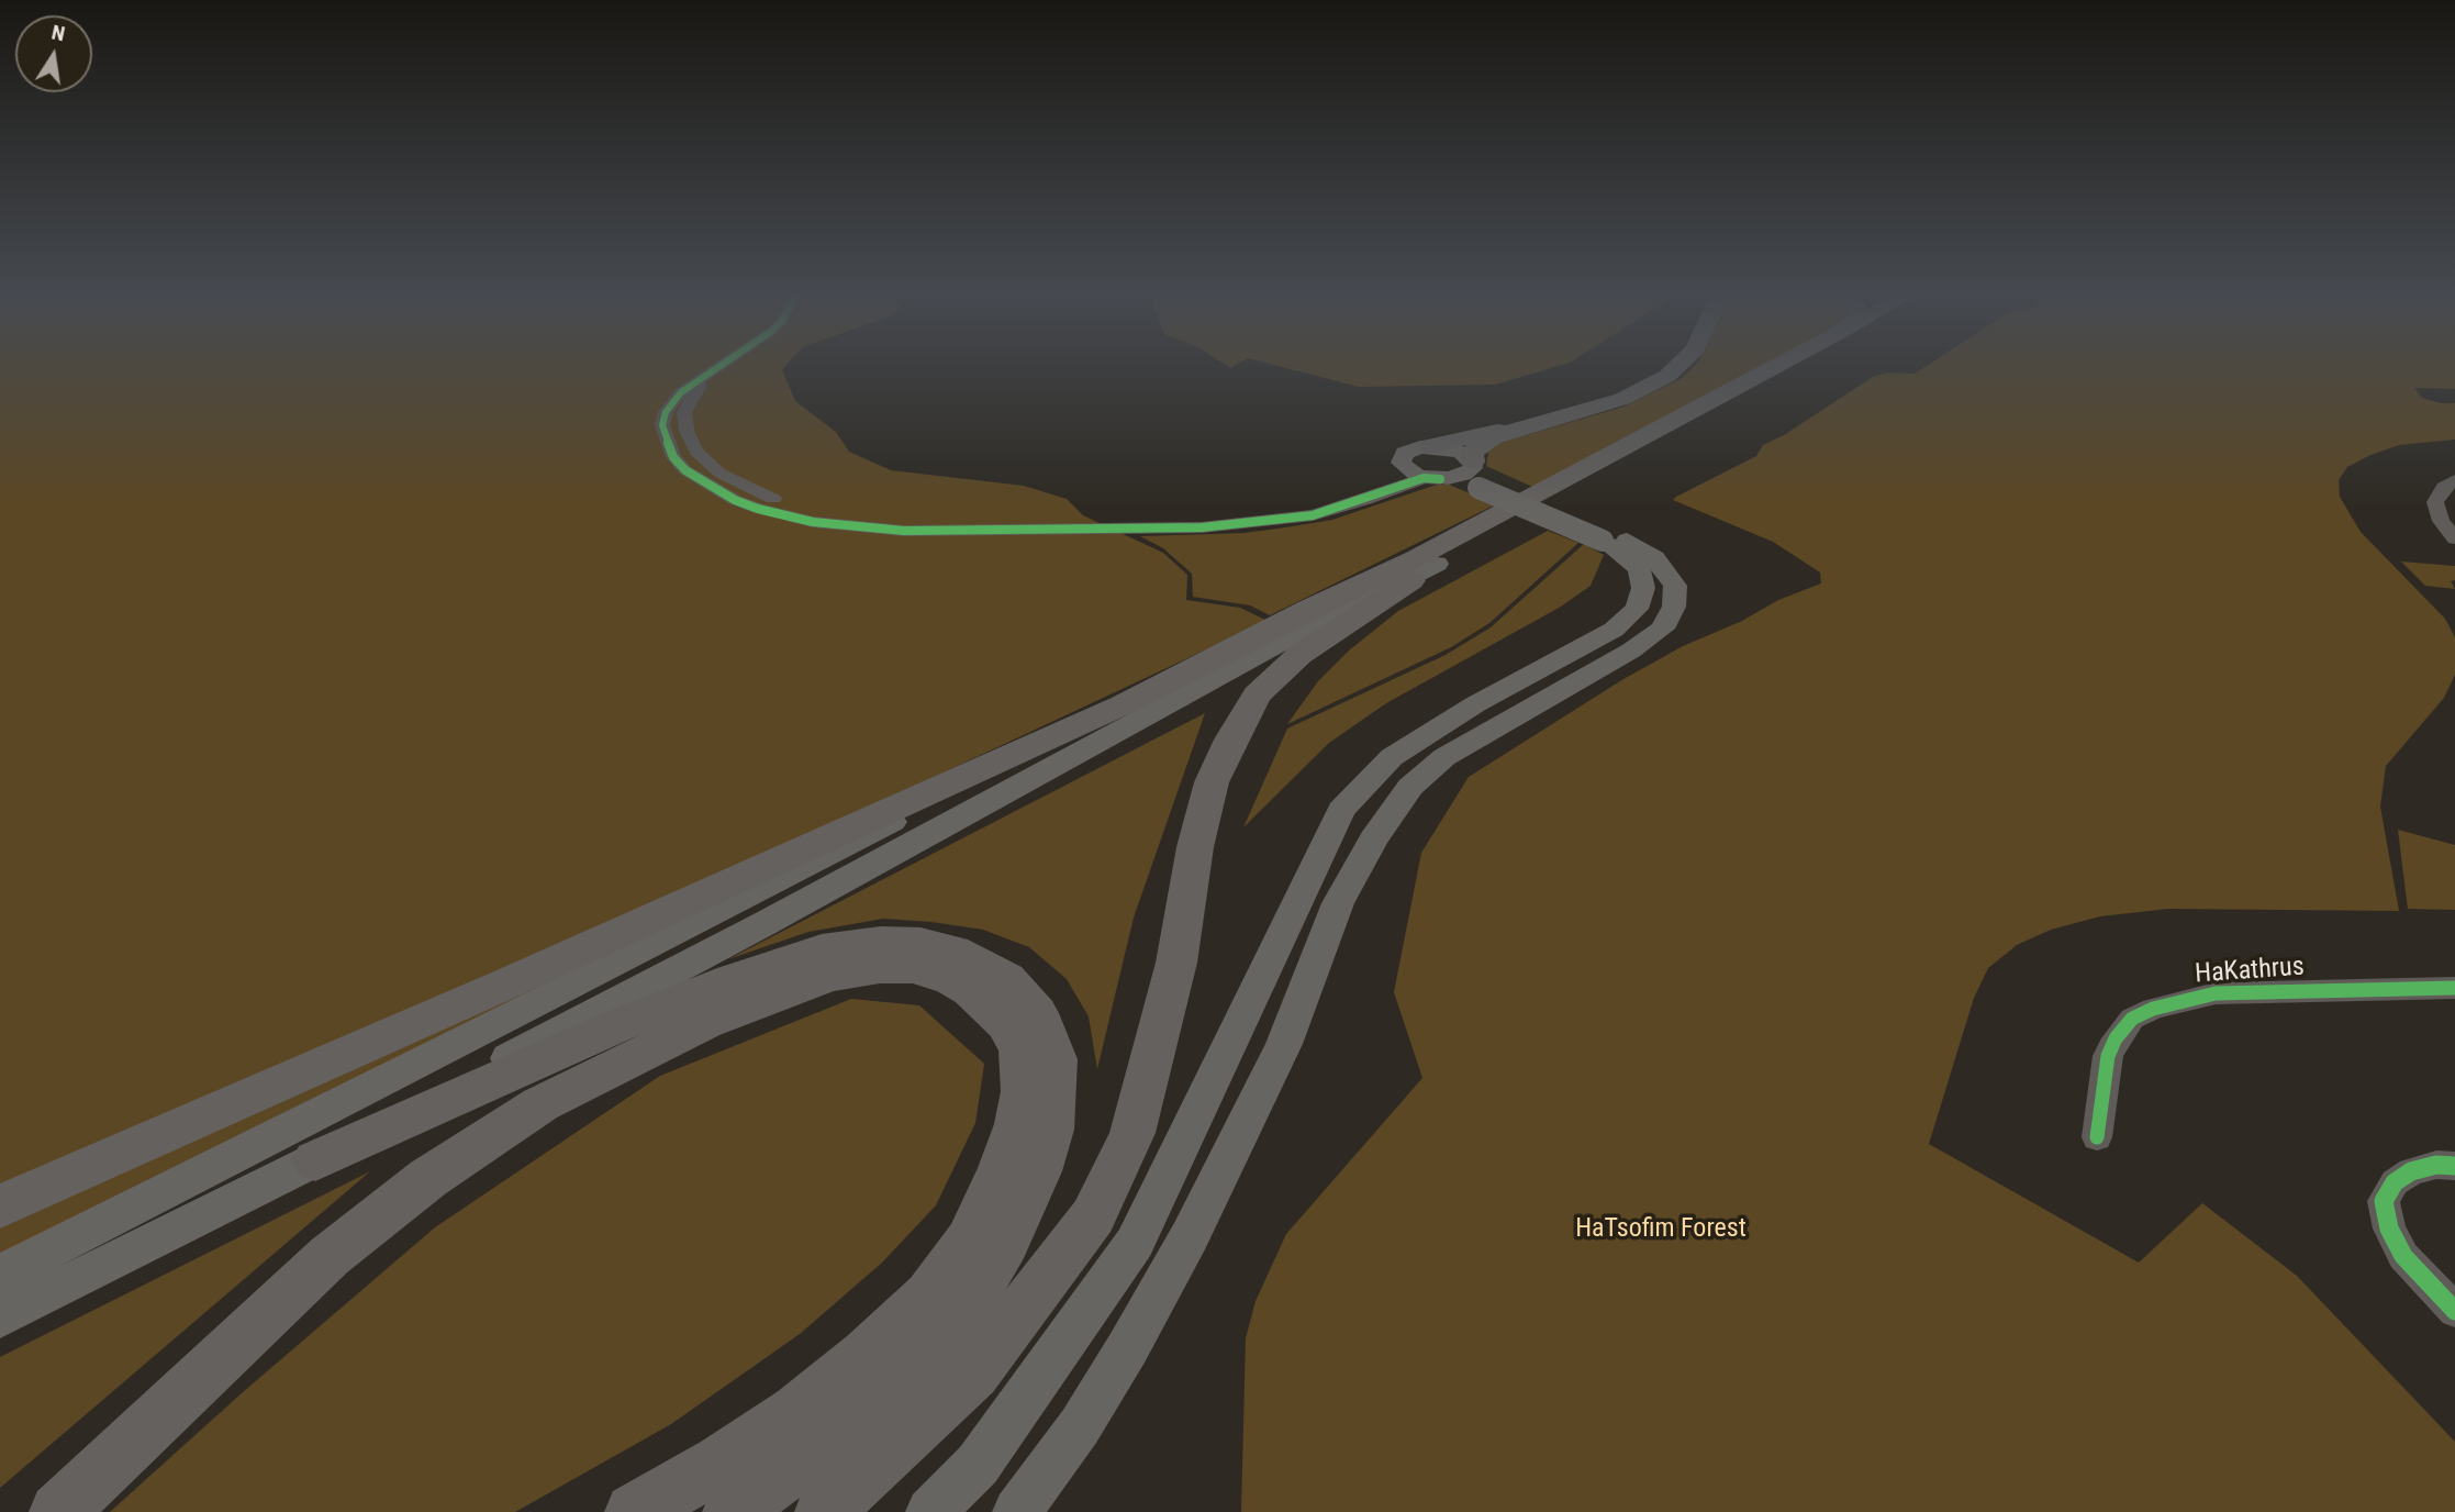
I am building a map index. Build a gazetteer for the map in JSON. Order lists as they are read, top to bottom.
{
  "streets": {
    "street": ["HaKathrus"]
  },
  "parks": ["HaTsofim Forest"],
  "north": "top"
}
